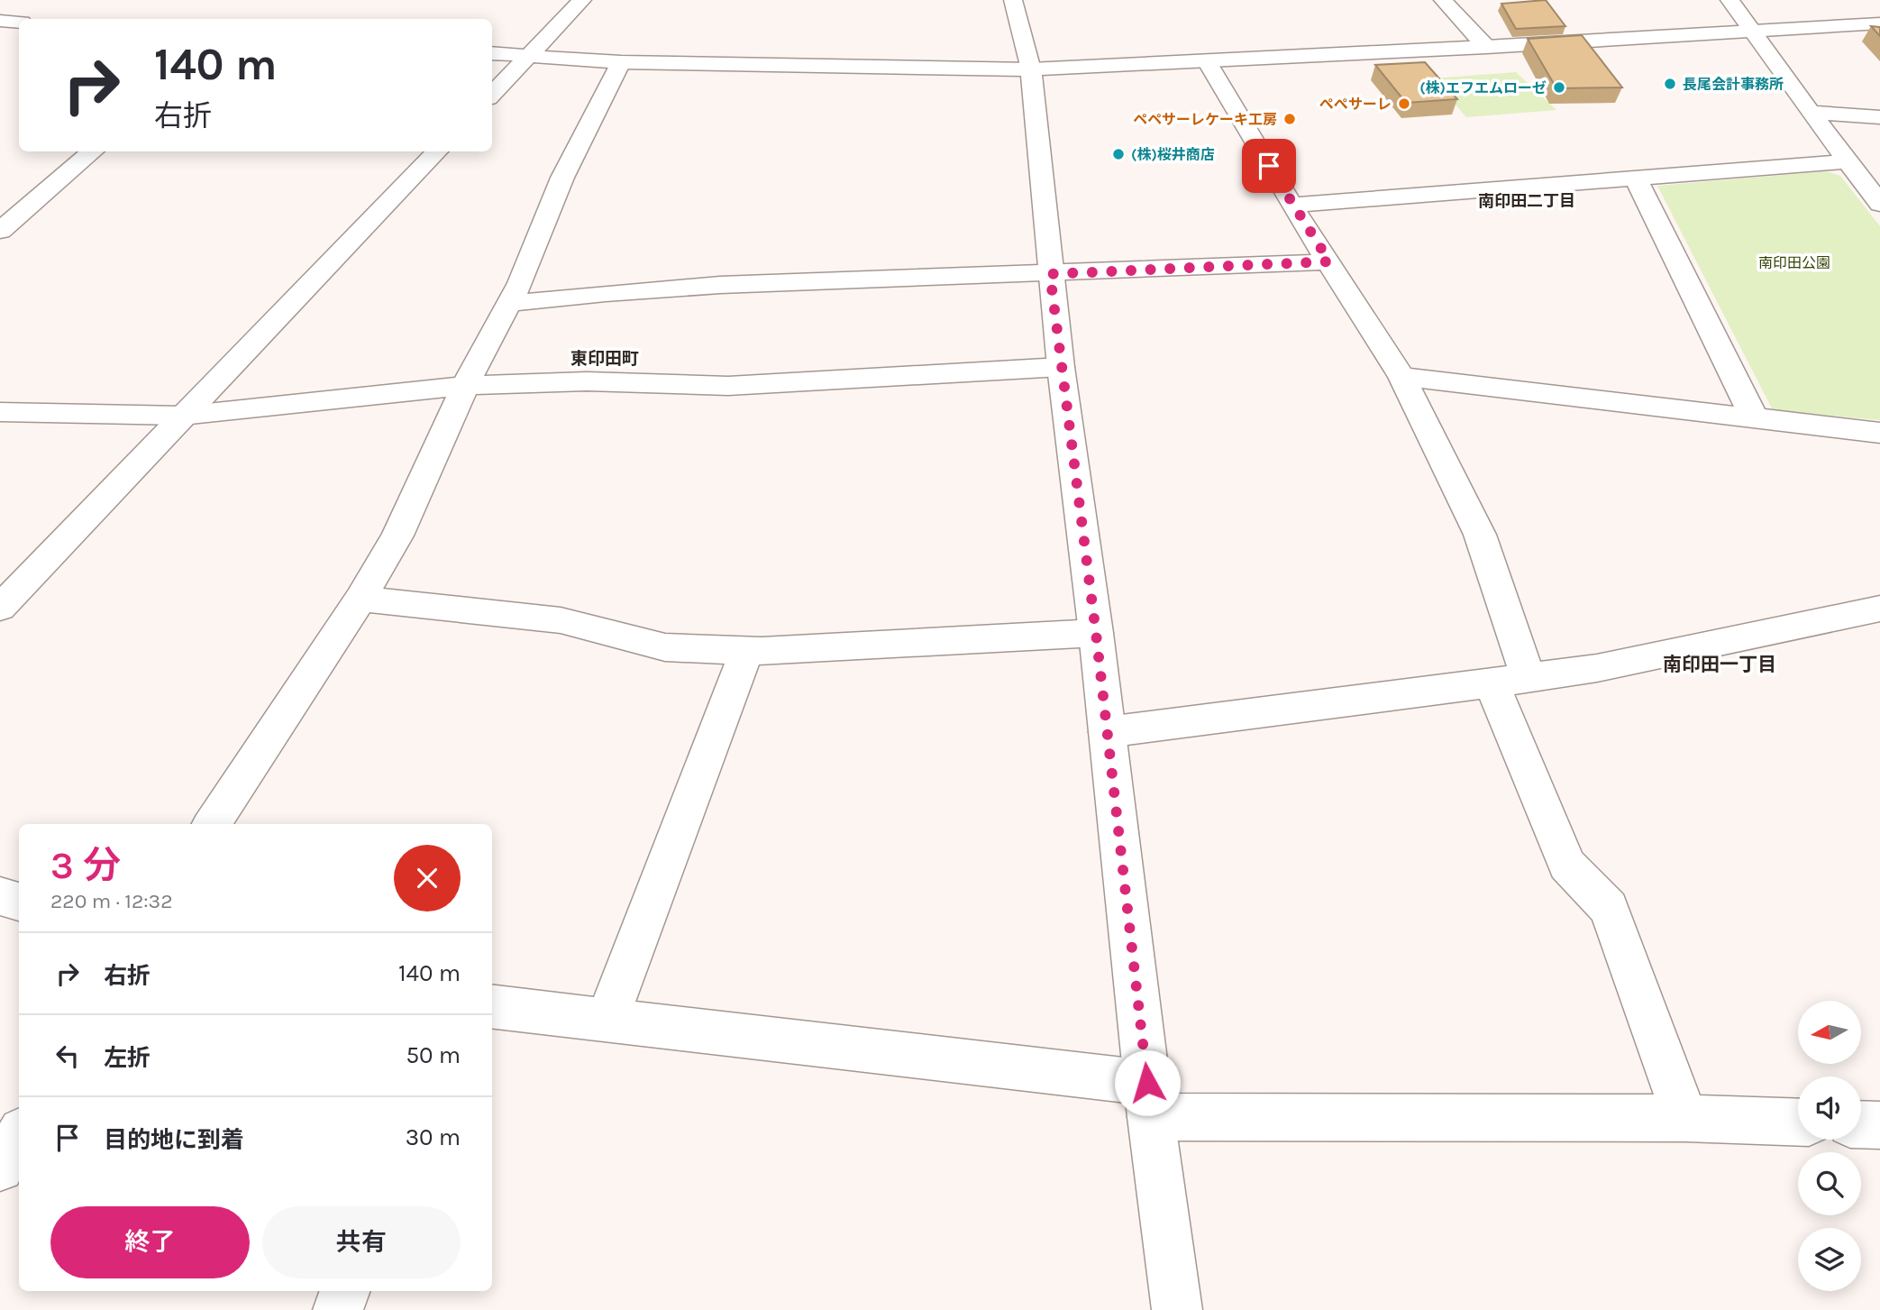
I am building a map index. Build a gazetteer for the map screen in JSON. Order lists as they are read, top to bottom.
{
  "districts": ["南印田二丁目", "東印田町", "南印田一丁目"],
  "parks": ["南印田公園"],
  "places": [
    "長尾会計事務所",
    "(株)エフエムローゼ",
    "ぺぺサーレ",
    "ペペサーレケーキ工房",
    "(株)桜井商店"
  ],
  "north": "left",
  "page": {
    "turn": ["140 m", "右折"],
    "heading": ["3 分", "220 m · 12:32"],
    "list": [
      {
        "name": "右折",
        "value": "140 m"
      },
      {
        "name": "左折",
        "value": "50 m"
      },
      {
        "name": "目的地に到着",
        "value": "30 m"
      }
    ],
    "buttons": ["終了", "共有"]
  }
}
